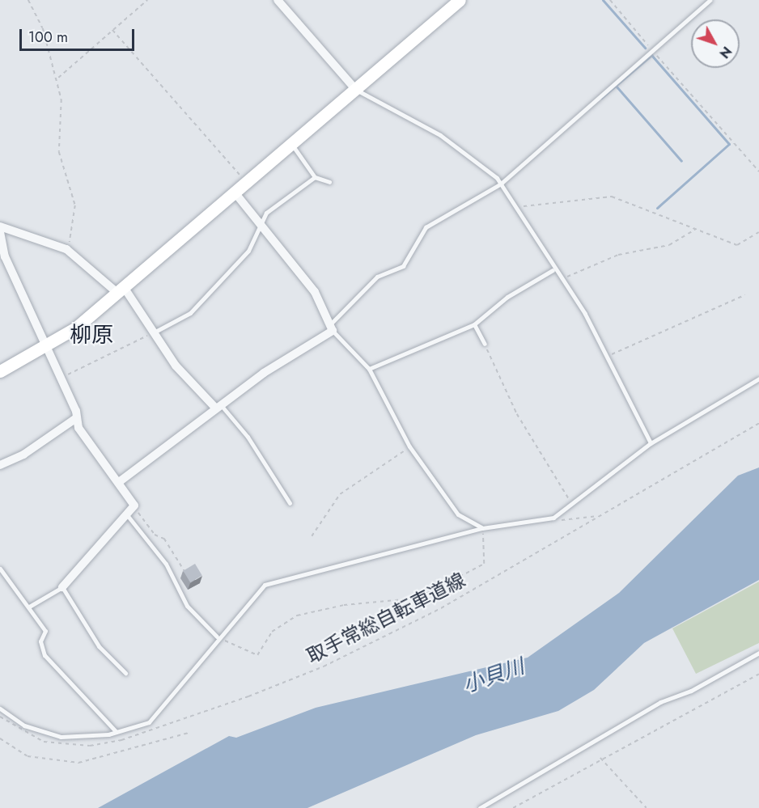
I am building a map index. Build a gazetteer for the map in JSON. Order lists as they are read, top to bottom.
{
  "streets": {
    "path": ["取手常総自転車道線"]
  },
  "districts": ["柳原"],
  "water": ["小貝川"],
  "scale_bar": "100 m",
  "north": "bottom right"
}
